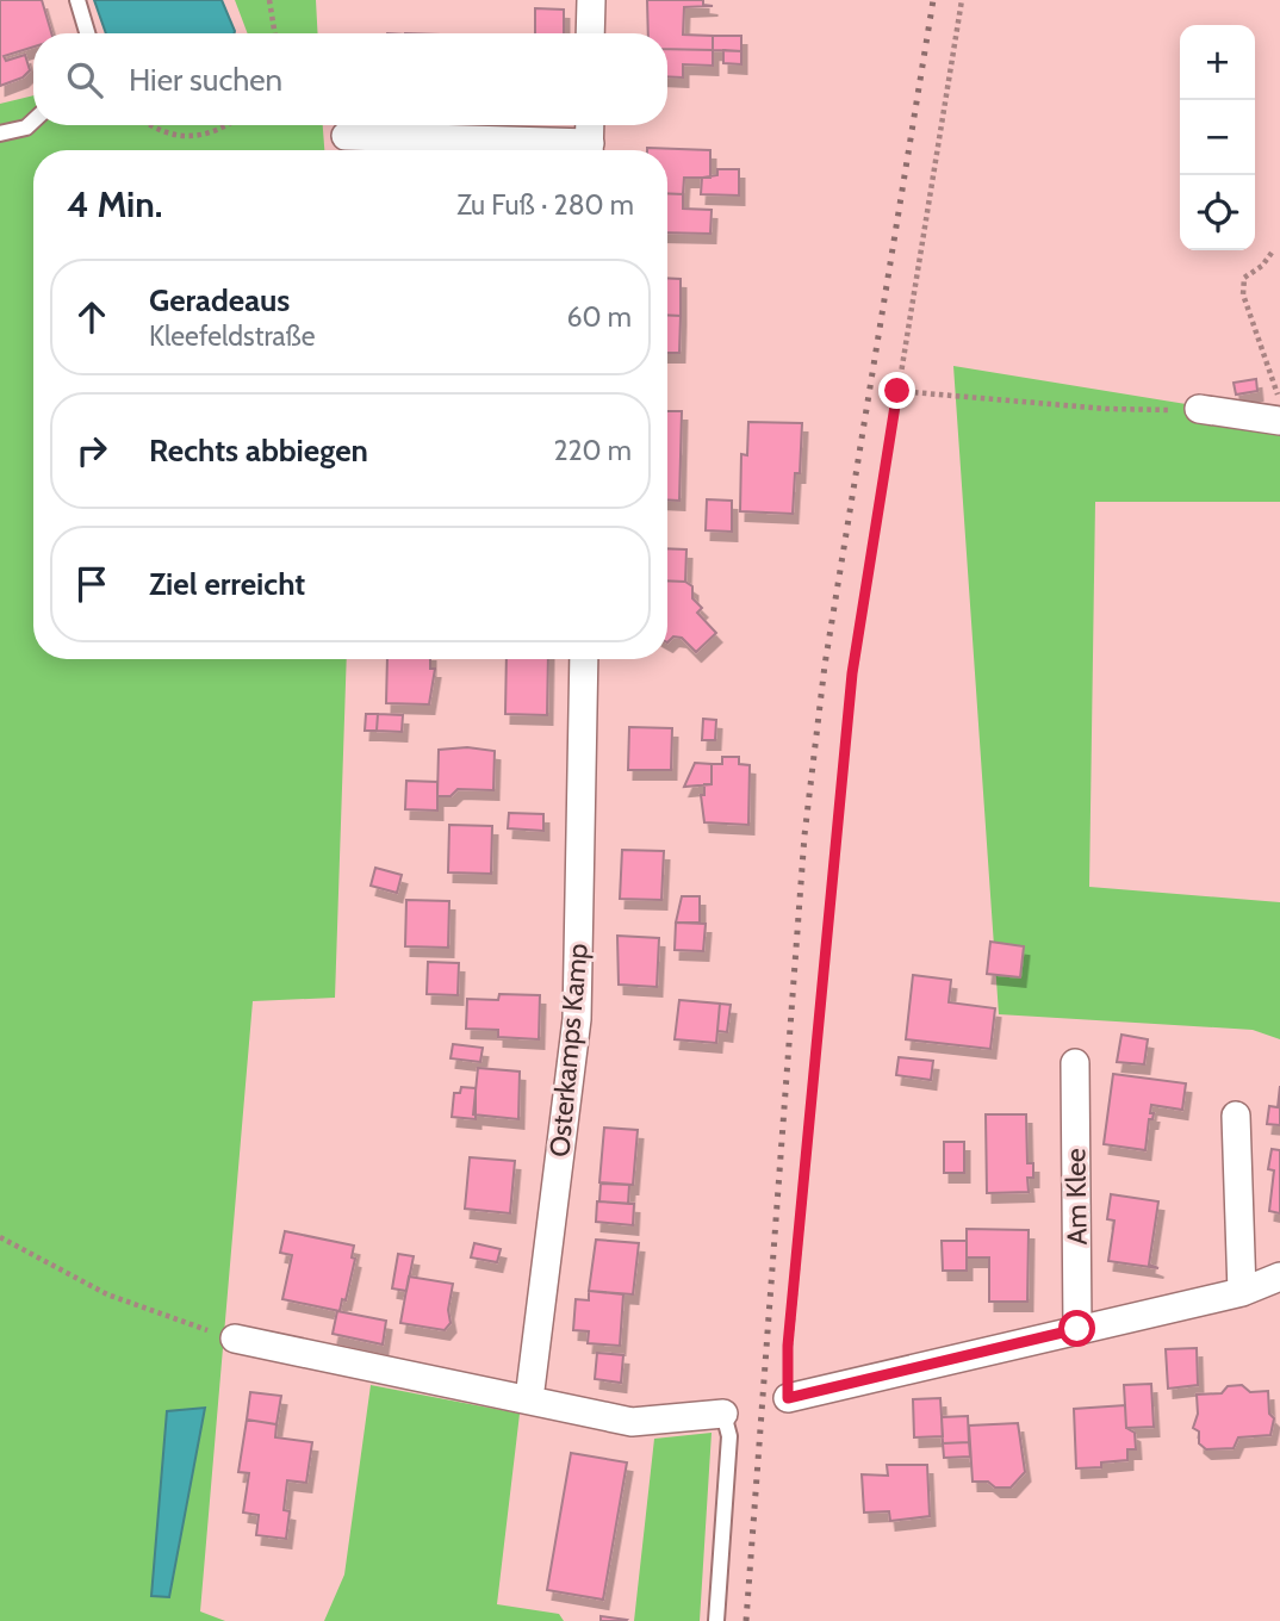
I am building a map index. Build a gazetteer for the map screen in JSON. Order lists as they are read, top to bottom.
{
  "streets": {
    "street": ["Osterkamps Kamp", "Am Klee"]
  },
  "page": {
    "map_buttons": ["+", "−"],
    "search": "Hier suchen",
    "heading": ["4 Min.", "Zu Fuß · 280 m"],
    "list": [
      ["Geradeaus", "Kleefeldstraße", "60 m"],
      ["Rechts abbiegen", "220 m"],
      "Ziel erreicht"
    ]
  }
}
